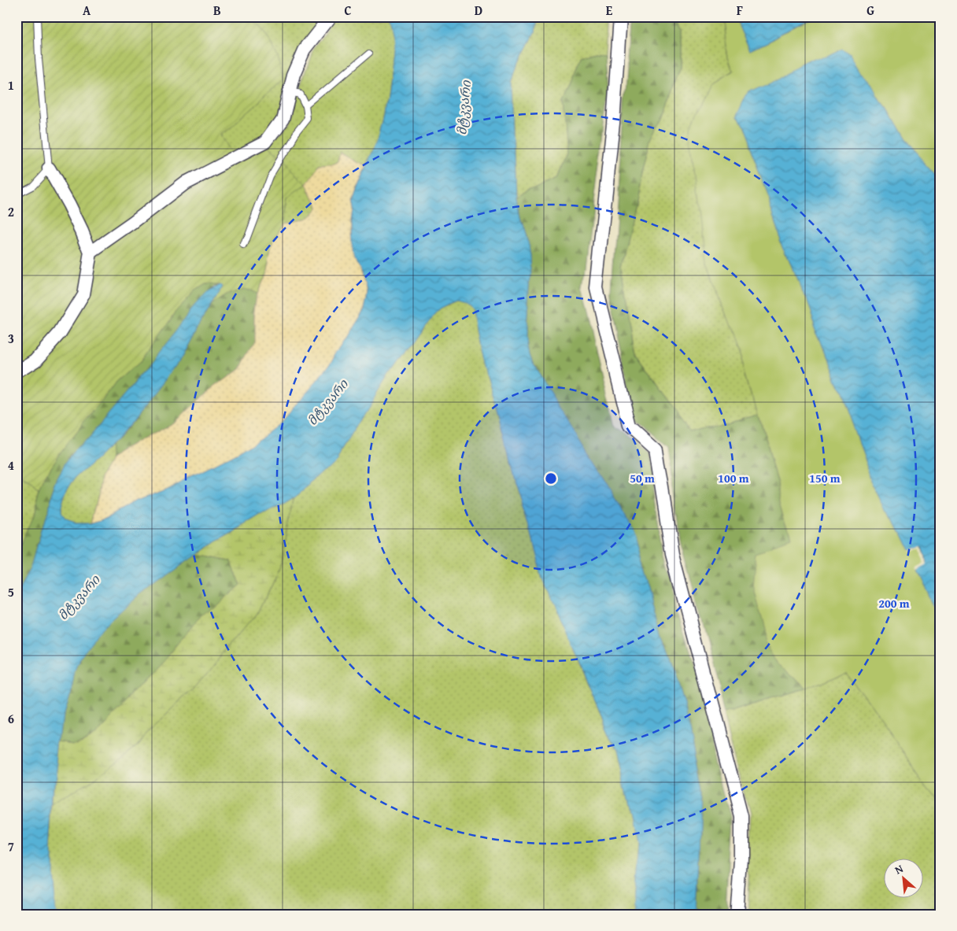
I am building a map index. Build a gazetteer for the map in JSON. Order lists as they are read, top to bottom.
{
  "water": ["მტკვარი"],
  "north": "top left",
  "grid": {
    "columns": [
      "A",
      "B",
      "C",
      "D",
      "E",
      "F",
      "G"
    ],
    "rows": [
      "1",
      "2",
      "3",
      "4",
      "5",
      "6",
      "7"
    ]
  },
  "rings": [
    "50 m",
    "100 m",
    "150 m",
    "200 m"
  ]
}
